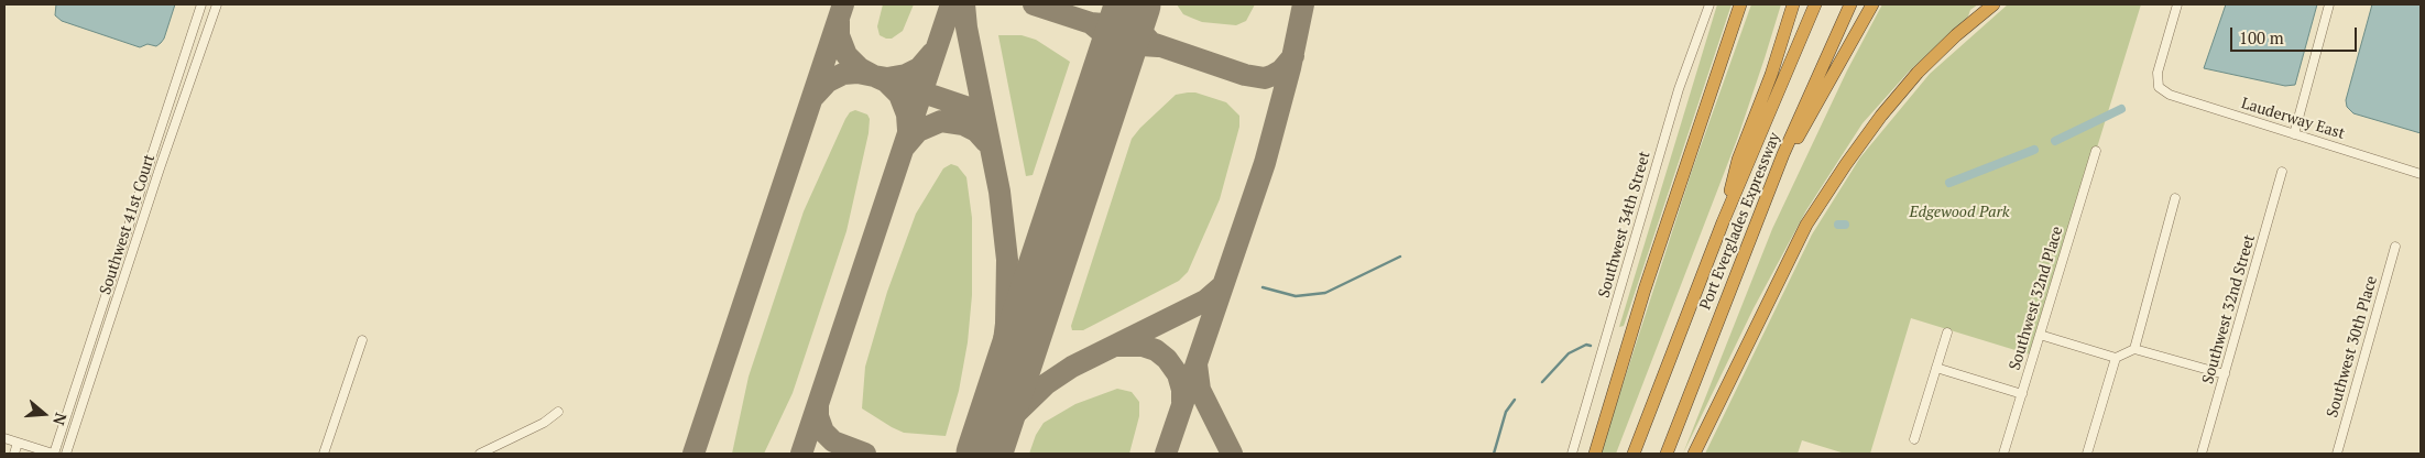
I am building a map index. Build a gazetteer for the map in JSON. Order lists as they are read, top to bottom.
{
  "streets": {
    "highway": ["Port Everglades Expressway"],
    "street": [
      "Lauderway East",
      "Southwest 41st Court",
      "Southwest 34th Street",
      "Southwest 32nd Place",
      "Southwest 32nd Street",
      "Southwest 30th Place"
    ]
  },
  "parks": ["Edgewood Park"],
  "scale_bar": "100 m",
  "north": "right"
}
